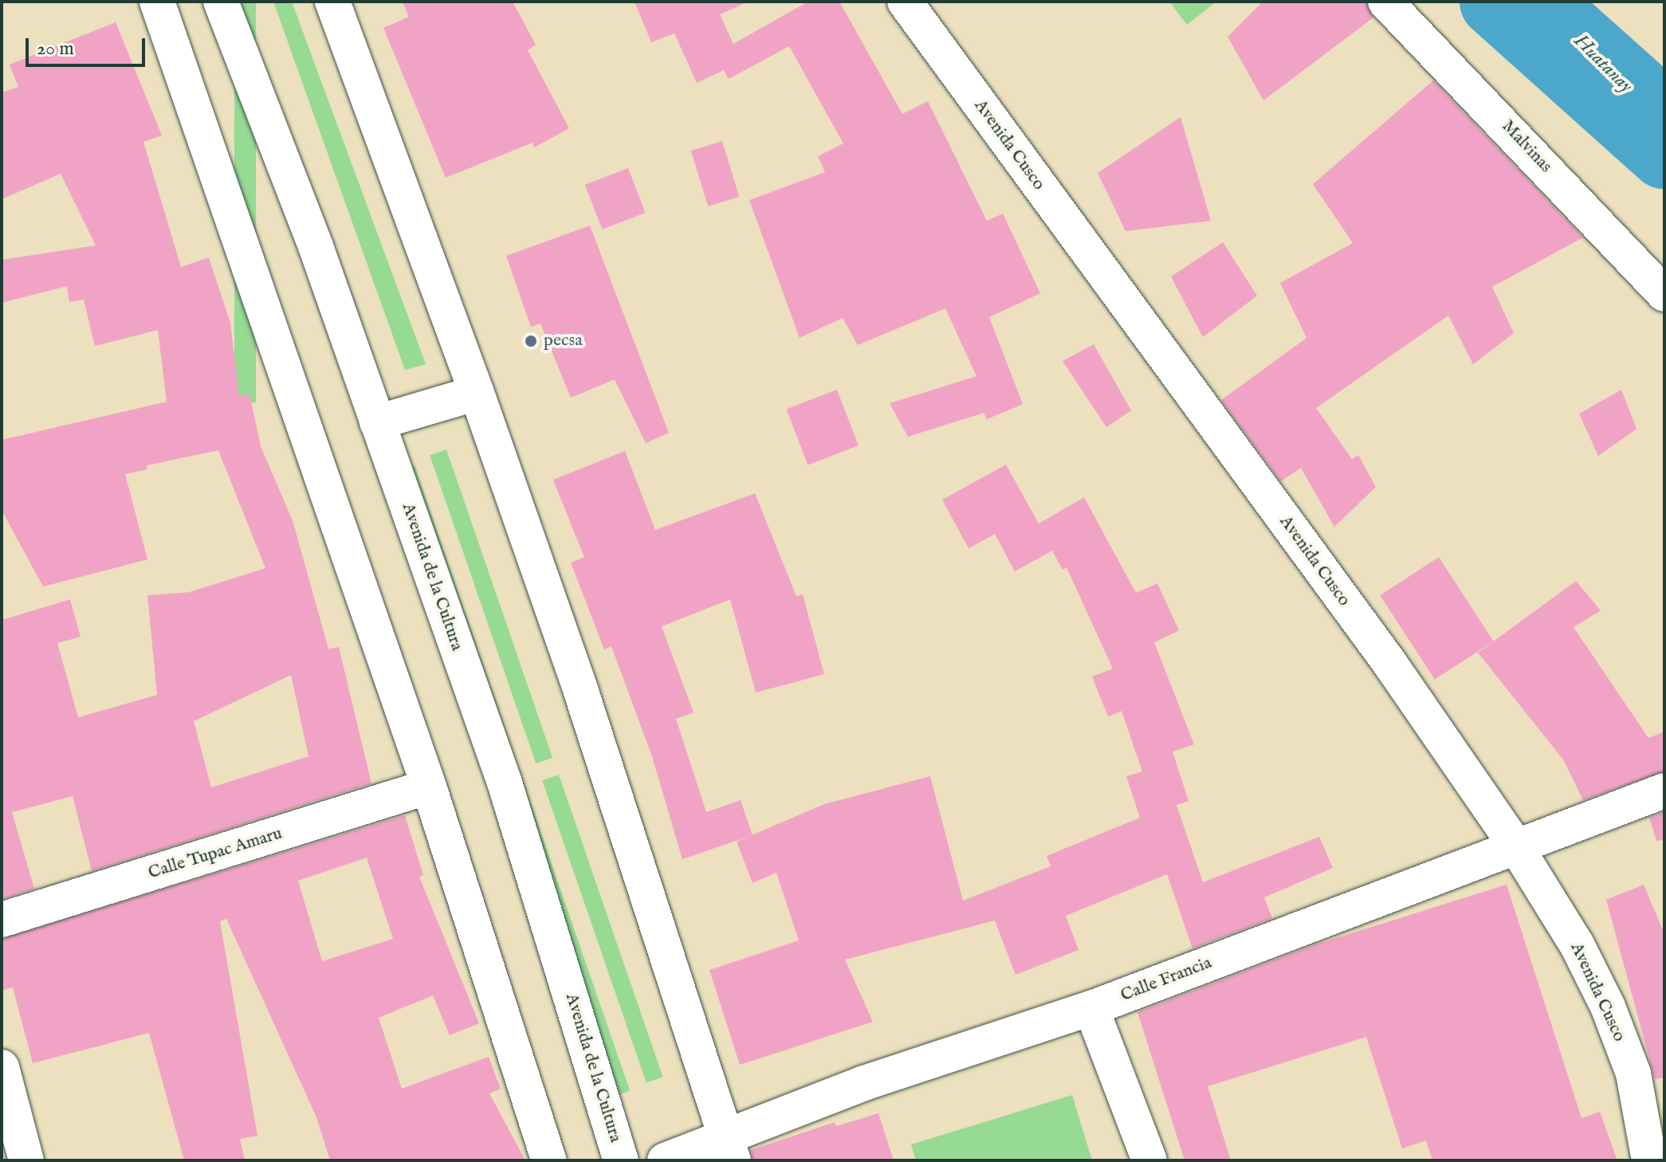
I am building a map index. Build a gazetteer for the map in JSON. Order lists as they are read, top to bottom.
{
  "streets": {
    "main road": [
      "Avenida Cusco",
      "Malvinas",
      "Avenida de la Cultura",
      "Calle Tupac Amaru",
      "Calle Francia"
    ]
  },
  "crossings": [
    ["Avenida Cusco", "Calle Francia"]
  ],
  "water": ["Huatanay"],
  "places": ["pecsa"],
  "scale_bar": "20 m"
}
